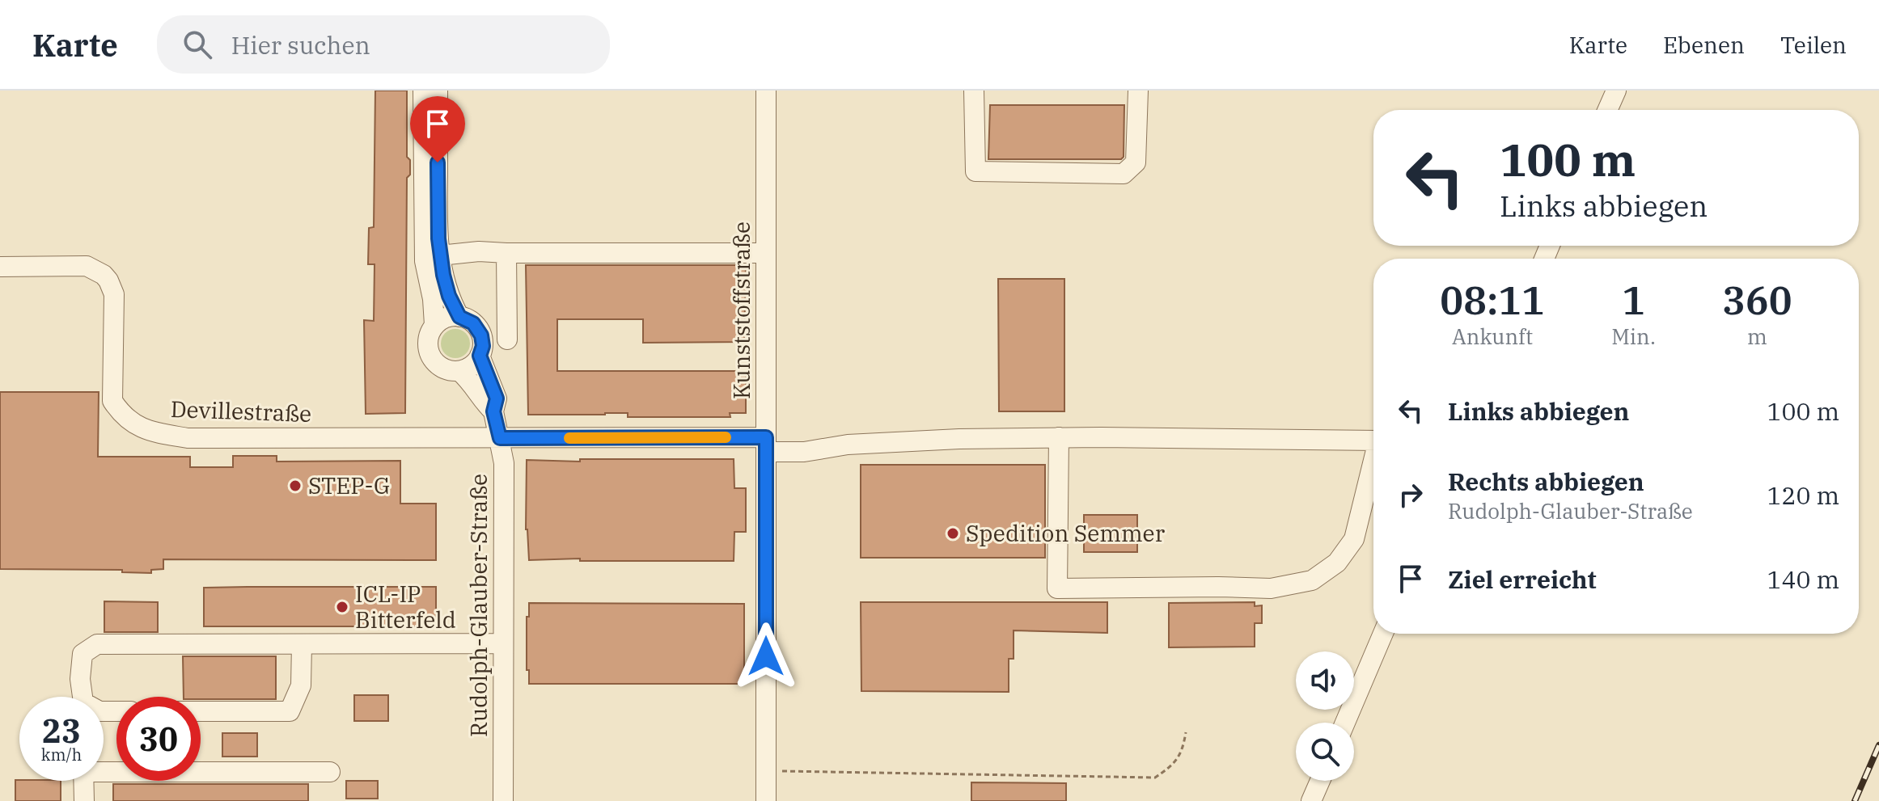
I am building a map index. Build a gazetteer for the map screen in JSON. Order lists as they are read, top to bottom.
{
  "streets": {
    "street": ["Kunststoffstraße", "Devillestraße", "Rudolph-Glauber-Straße"]
  },
  "crossings": [
    ["Devillestraße", "Rudolph-Glauber-Straße"]
  ],
  "places": ["STEP-G", "Spedition Semmer", "ICL-IP Bitterfeld"],
  "page": {
    "header": "Karte",
    "search": "Hier suchen",
    "nav": ["Karte", "Ebenen", "Teilen"],
    "turn": ["100 m", "Links abbiegen"],
    "eta": [
      "08:11",
      "Ankunft",
      "1",
      "Min.",
      "360",
      "m"
    ],
    "list": [
      {
        "name": "Links abbiegen",
        "value": "100 m"
      },
      {
        "name": "Rechts abbiegen",
        "note": "Rudolph-Glauber-Straße",
        "value": "120 m"
      },
      {
        "name": "Ziel erreicht",
        "value": "140 m"
      }
    ],
    "speed": "23 km/h",
    "limit": "30"
  }
}
